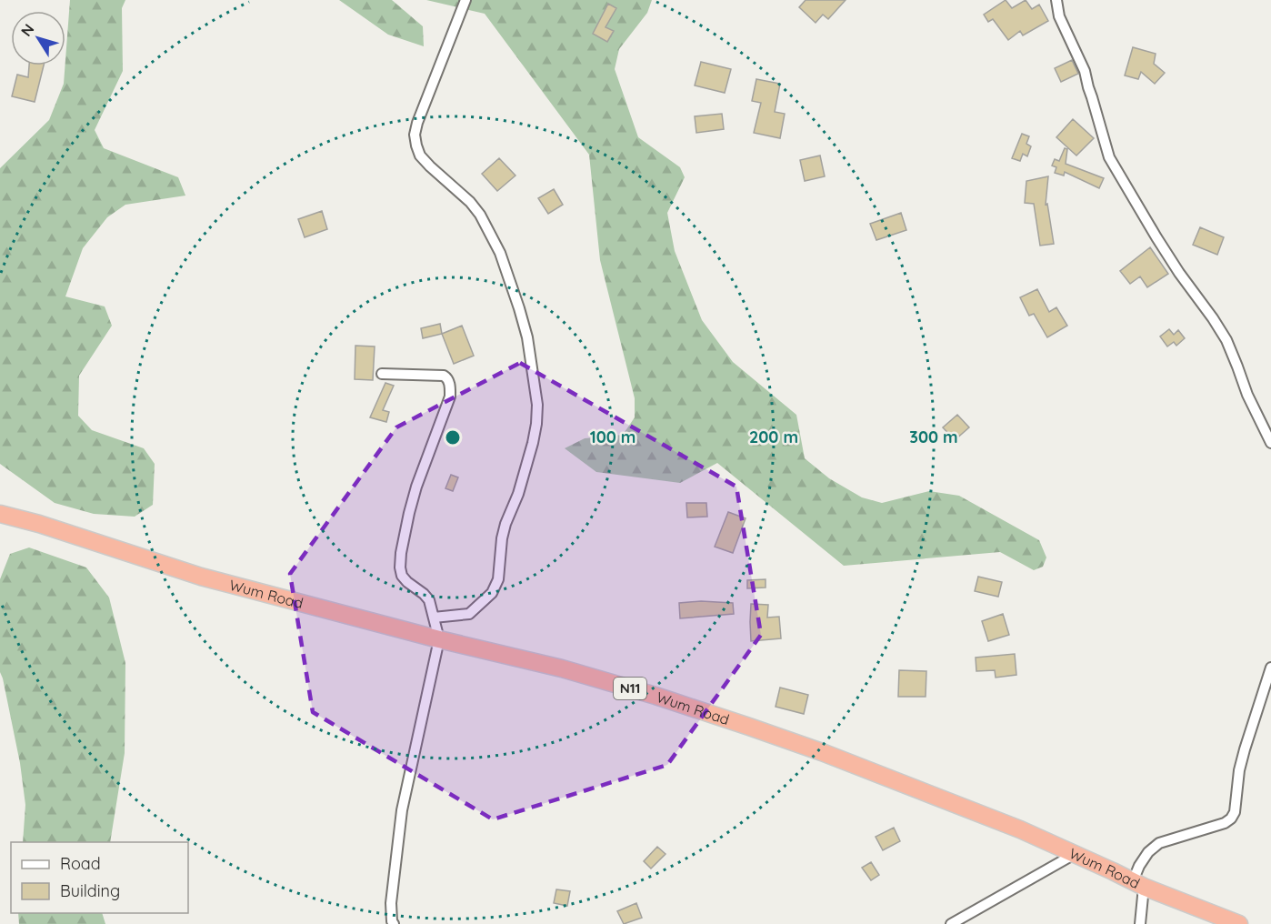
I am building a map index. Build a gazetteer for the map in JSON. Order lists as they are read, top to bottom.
{
  "streets": {
    "highway": ["Wum Road", "N11"]
  },
  "legend": ["Road", "Building"],
  "north": "top left",
  "rings": ["100 m", "200 m", "300 m"]
}
